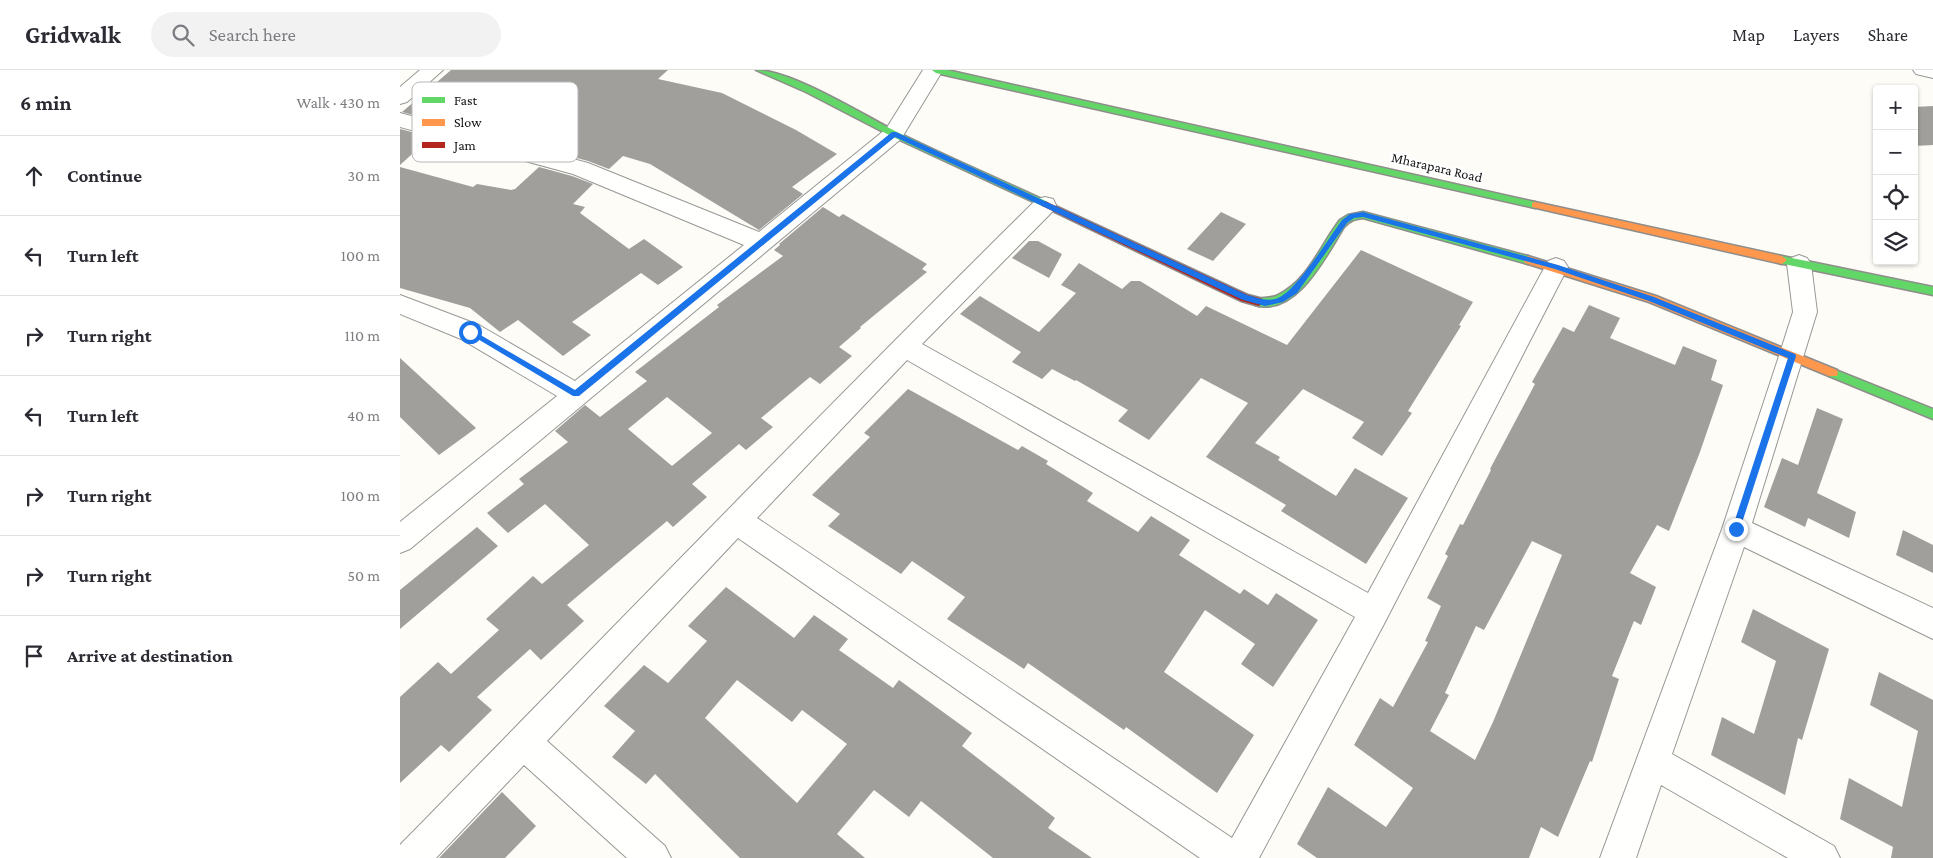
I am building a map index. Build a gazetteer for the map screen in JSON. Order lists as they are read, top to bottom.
{
  "streets": {
    "street": ["Mharapara Road"]
  },
  "legend": ["Fast", "Slow", "Jam"],
  "page": {
    "header": "Gridwalk",
    "search": "Search here",
    "nav": ["Map", "Layers", "Share"],
    "heading": ["6 min", "Walk · 430 m"],
    "map_buttons": ["+", "−"],
    "list": [
      ["Continue", "30 m"],
      ["Turn left", "100 m"],
      ["Turn right", "110 m"],
      ["Turn left", "40 m"],
      ["Turn right", "100 m"],
      ["Turn right", "50 m"],
      "Arrive at destination"
    ]
  }
}
